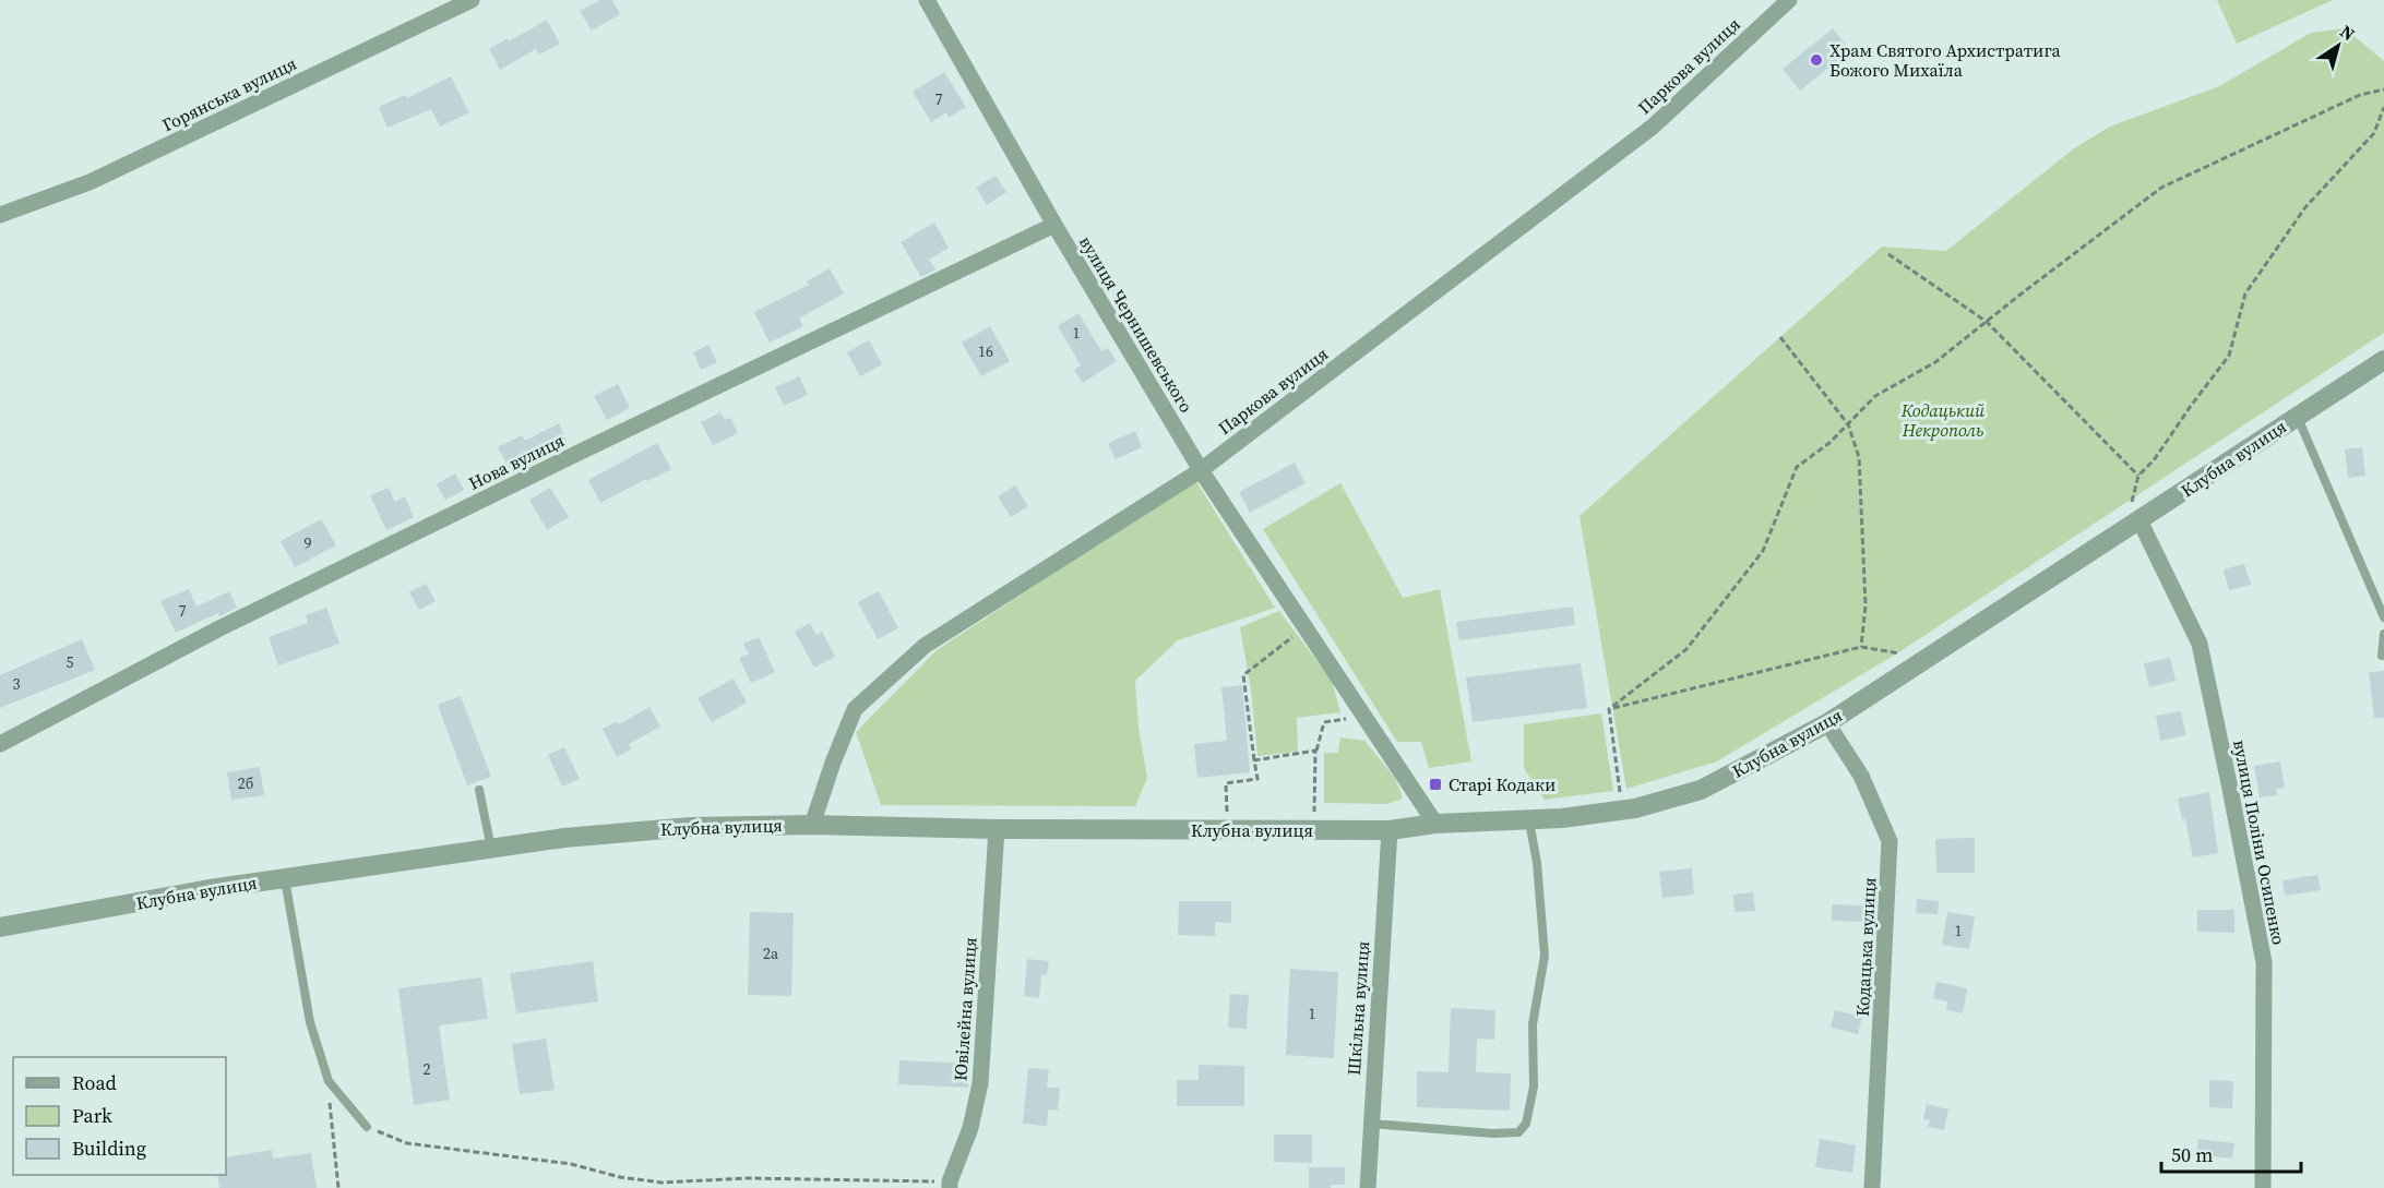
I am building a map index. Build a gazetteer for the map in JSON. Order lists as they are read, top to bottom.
{
  "streets": {
    "street": [
      "Паркова вулиця",
      "Горянська вулиця",
      "вулиця Чернишевського",
      "Клубна вулиця",
      "Нова вулиця",
      "вулиця Поліни Осипенко",
      "Кодацька вулиця",
      "Шкільна вулиця",
      "Ювілейна вулиця"
    ]
  },
  "crossings": [
    ["Паркова вулиця", "вулиця Чернишевського"],
    ["Паркова вулиця", "Клубна вулиця"],
    ["вулиця Чернишевського", "Клубна вулиця"],
    ["вулиця Чернишевського", "Нова вулиця"],
    ["Клубна вулиця", "вулиця Поліни Осипенко"],
    ["Клубна вулиця", "Кодацька вулиця"],
    ["Клубна вулиця", "Шкільна вулиця"],
    ["Клубна вулиця", "Ювілейна вулиця"]
  ],
  "parks": ["Кодацький Некрополь"],
  "places": {
    "other": ["Храм Святого Архистратига Божого Михаїла"],
    "transit": ["Старі Кодаки"]
  },
  "house_numbers": [
    "7",
    "1",
    "16",
    "9",
    "7",
    "5",
    "3",
    "2б",
    "1",
    "2а",
    "1",
    "2"
  ],
  "legend": ["Road", "Park", "Building"],
  "scale_bar": "50 m",
  "north": "top right"
}
